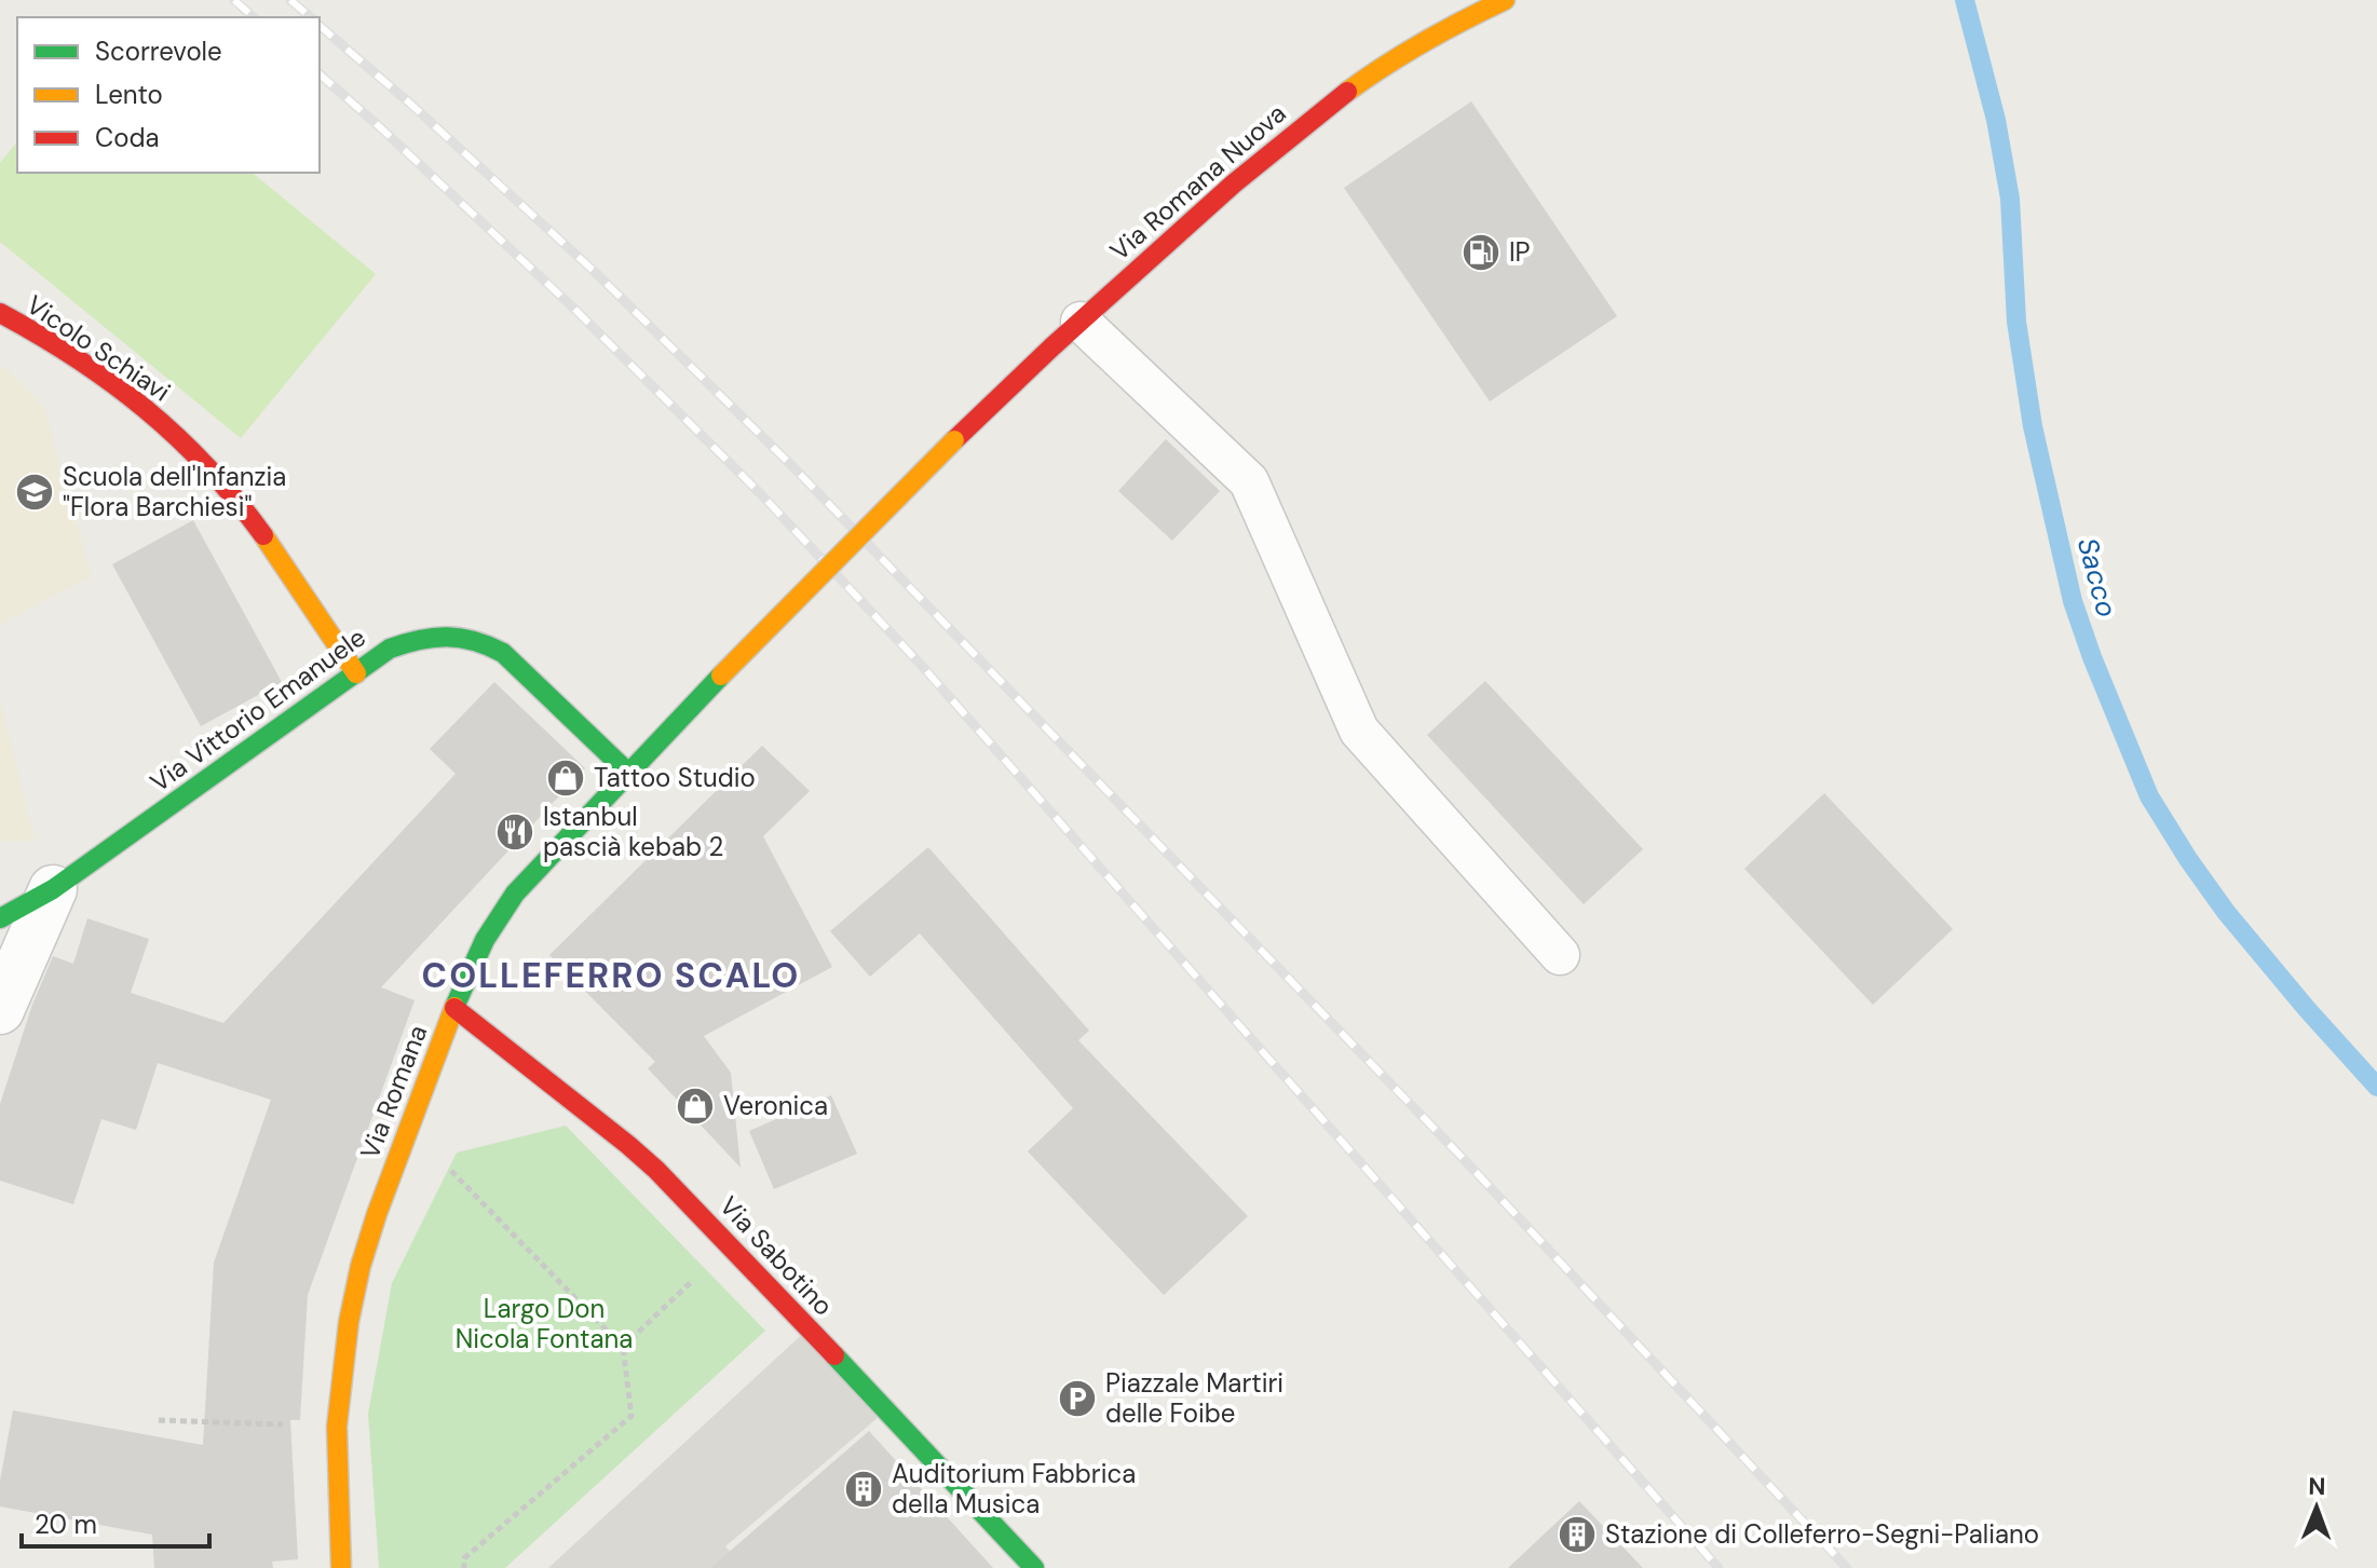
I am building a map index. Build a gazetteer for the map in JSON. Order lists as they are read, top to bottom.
{
  "streets": {
    "street": [
      "Via Romana Nuova",
      "Vicolo Schiavi",
      "Via Vittorio Emanuele",
      "Via Romana",
      "Via Sabotino"
    ]
  },
  "crossings": [
    ["Via Romana Nuova", "Via Romana"],
    ["Vicolo Schiavi", "Via Vittorio Emanuele"],
    ["Via Vittorio Emanuele", "Via Romana"],
    ["Via Romana", "Via Sabotino"]
  ],
  "districts": ["COLLEFERRO SCALO"],
  "water": ["Sacco"],
  "parks": ["Largo Don Nicola Fontana"],
  "places": {
    "fuel station": ["IP"],
    "school or university": ["Scuola dell'Infanzia \"Flora Barchiesi\""],
    "shop": ["Tattoo Studio", "Veronica"],
    "restaurant": ["Istanbul pascià kebab 2"],
    "parking": ["Piazzale Martiri delle Foibe"],
    "building": ["Auditorium Fabbrica della Musica", "Stazione di Colleferro-Segni-Paliano"]
  },
  "legend": ["Scorrevole", "Lento", "Coda"],
  "scale_bar": "20 m",
  "north": "top"
}
